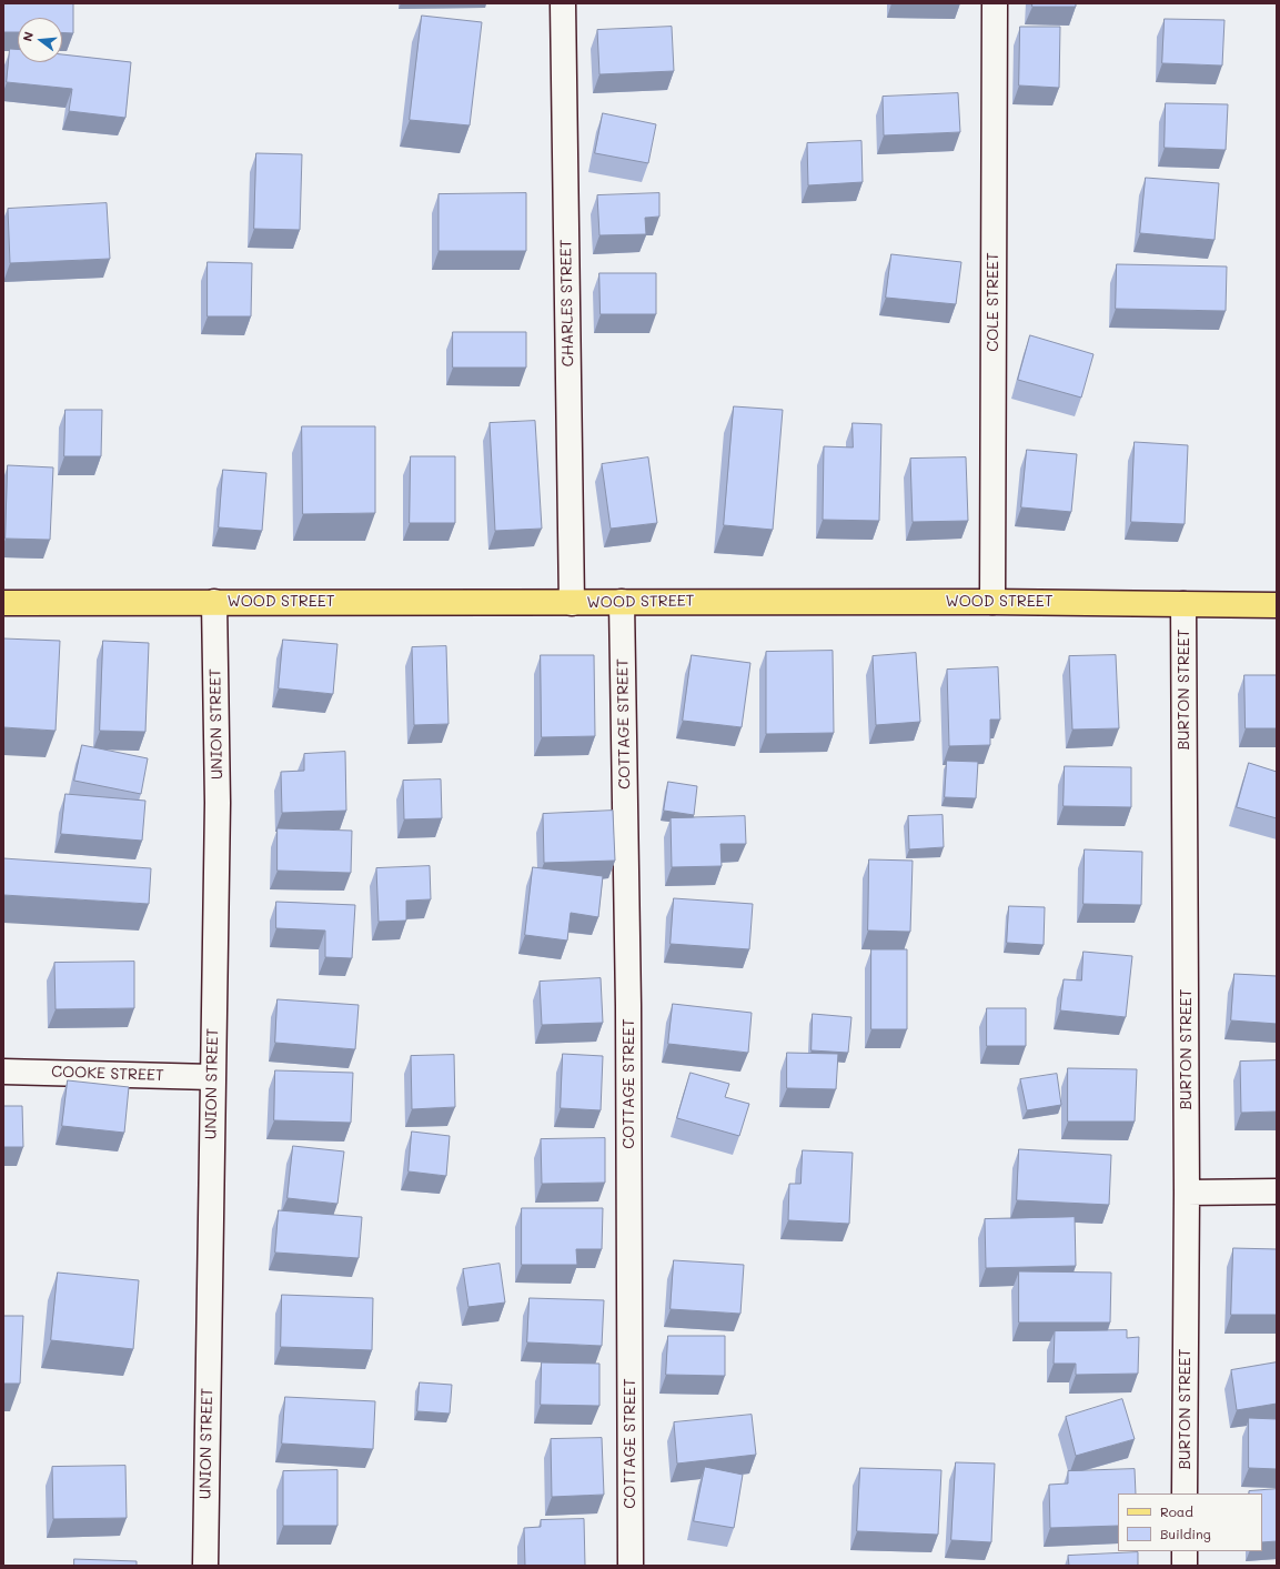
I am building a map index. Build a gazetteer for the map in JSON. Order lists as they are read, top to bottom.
{
  "streets": {
    "main road": ["WOOD STREET"],
    "street": [
      "COLE STREET",
      "CHARLES STREET",
      "BURTON STREET",
      "UNION STREET",
      "COTTAGE STREET",
      "COOKE STREET"
    ]
  },
  "crossings": [
    ["COLE STREET", "WOOD STREET"],
    ["CHARLES STREET", "WOOD STREET"],
    ["WOOD STREET", "BURTON STREET"],
    ["WOOD STREET", "UNION STREET"],
    ["WOOD STREET", "COTTAGE STREET"],
    ["UNION STREET", "COOKE STREET"]
  ],
  "legend": ["Road", "Building"],
  "north": "left"
}
